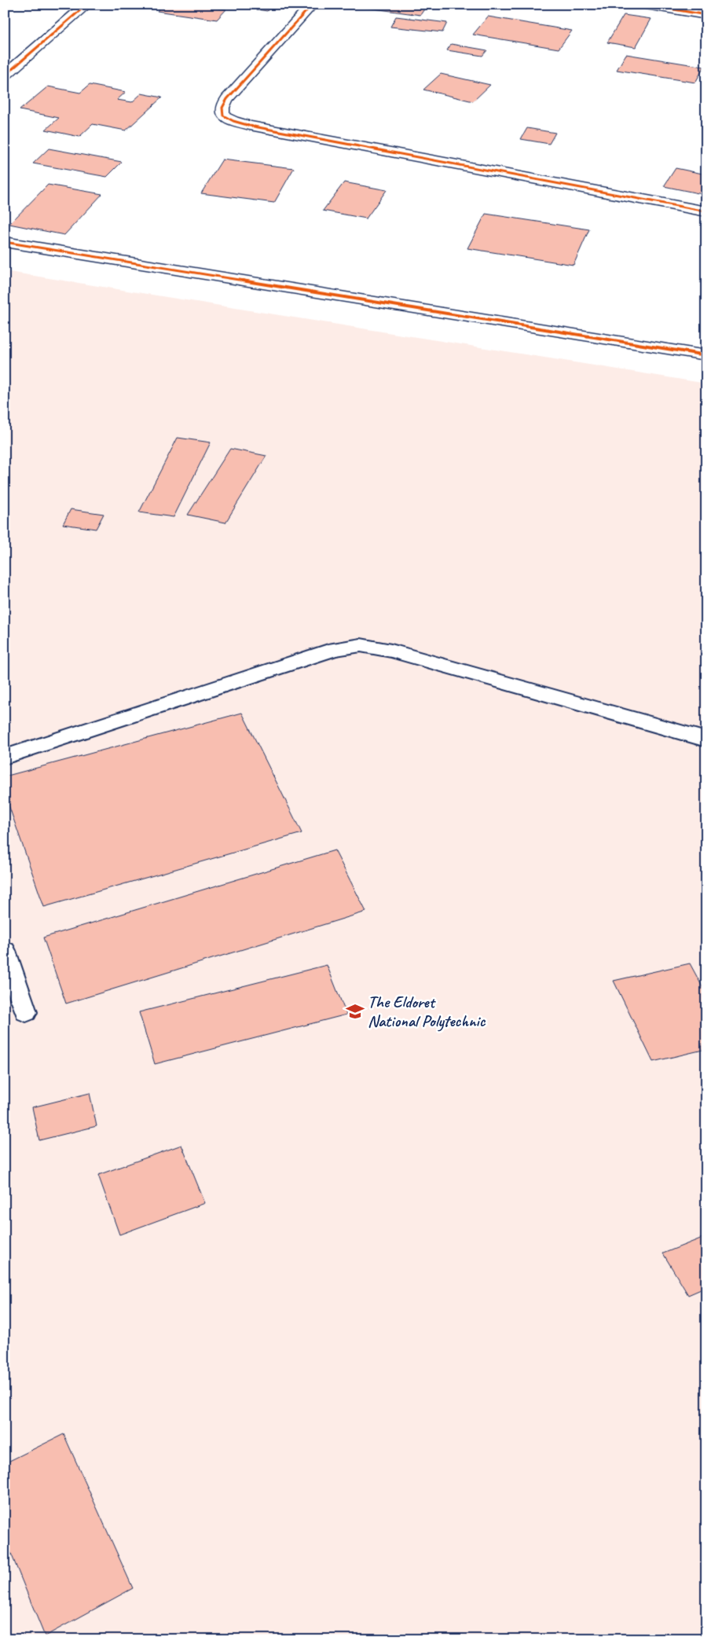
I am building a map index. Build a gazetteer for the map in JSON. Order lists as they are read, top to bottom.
{
  "places": {
    "school or university": ["The Eldoret National Polytechnic"]
  }
}
